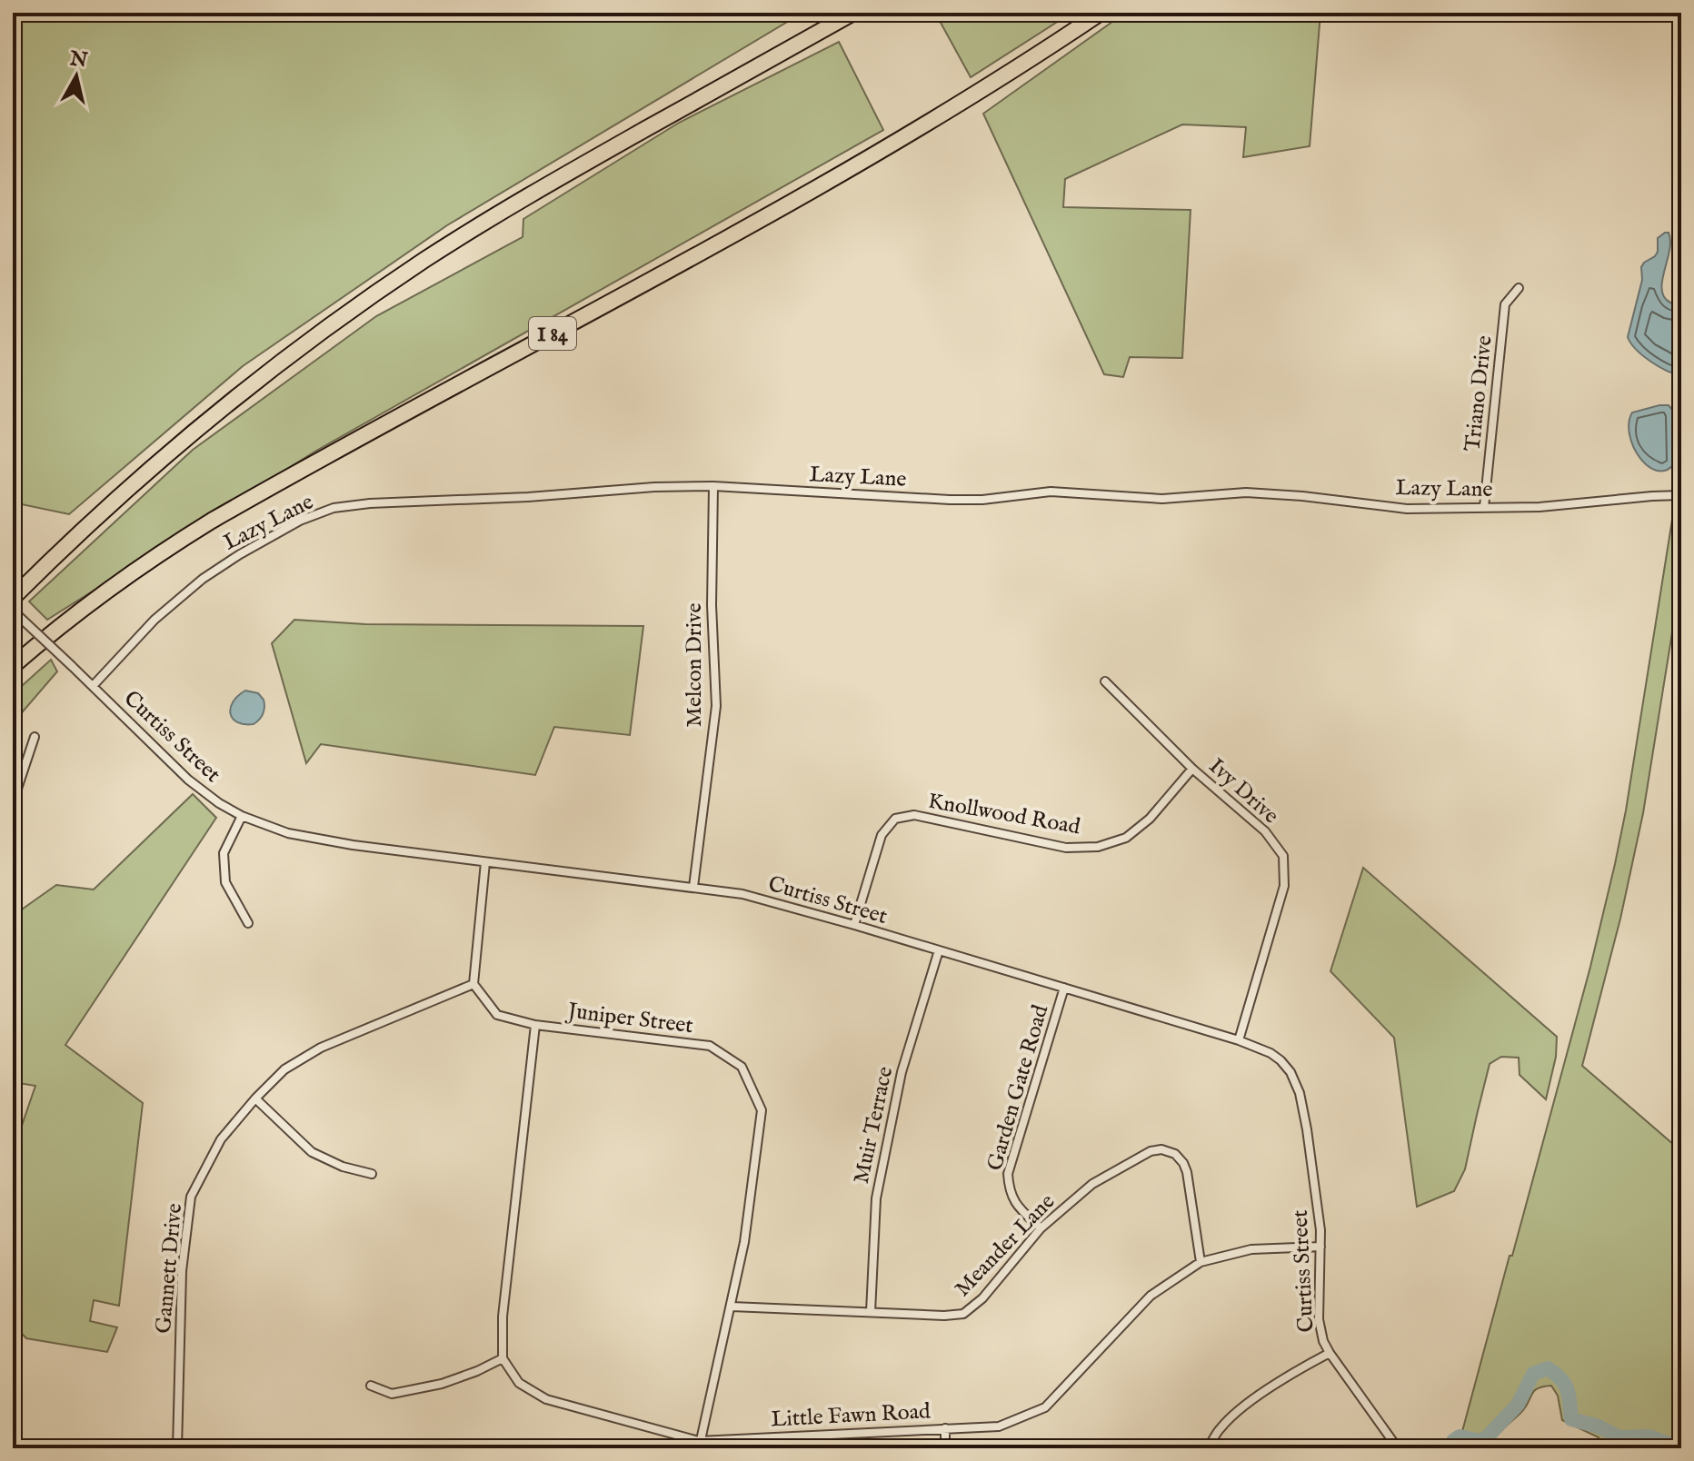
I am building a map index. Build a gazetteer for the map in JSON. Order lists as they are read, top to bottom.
{
  "streets": {
    "highway": ["I 84"],
    "street": [
      "Triano Drive",
      "Lazy Lane",
      "Melcon Drive",
      "Curtiss Street",
      "Ivy Drive",
      "Knollwood Road",
      "Juniper Street",
      "Garden Gate Road",
      "Muir Terrace",
      "Meander Lane",
      "Gannett Drive",
      "Little Fawn Road"
    ]
  },
  "crossings": [
    ["Triano Drive", "Lazy Lane"],
    ["Lazy Lane", "Melcon Drive"],
    ["Lazy Lane", "Curtiss Street"],
    ["Melcon Drive", "Curtiss Street"],
    ["Curtiss Street", "Ivy Drive"],
    ["Curtiss Street", "Knollwood Road"],
    ["Curtiss Street", "Garden Gate Road"],
    ["Curtiss Street", "Muir Terrace"],
    ["Curtiss Street", "Little Fawn Road"],
    ["Ivy Drive", "Knollwood Road"],
    ["Juniper Street", "Meander Lane"],
    ["Juniper Street", "Gannett Drive"],
    ["Juniper Street", "Little Fawn Road"],
    ["Garden Gate Road", "Meander Lane"],
    ["Muir Terrace", "Meander Lane"],
    ["Meander Lane", "Little Fawn Road"]
  ],
  "north": "top"
}
